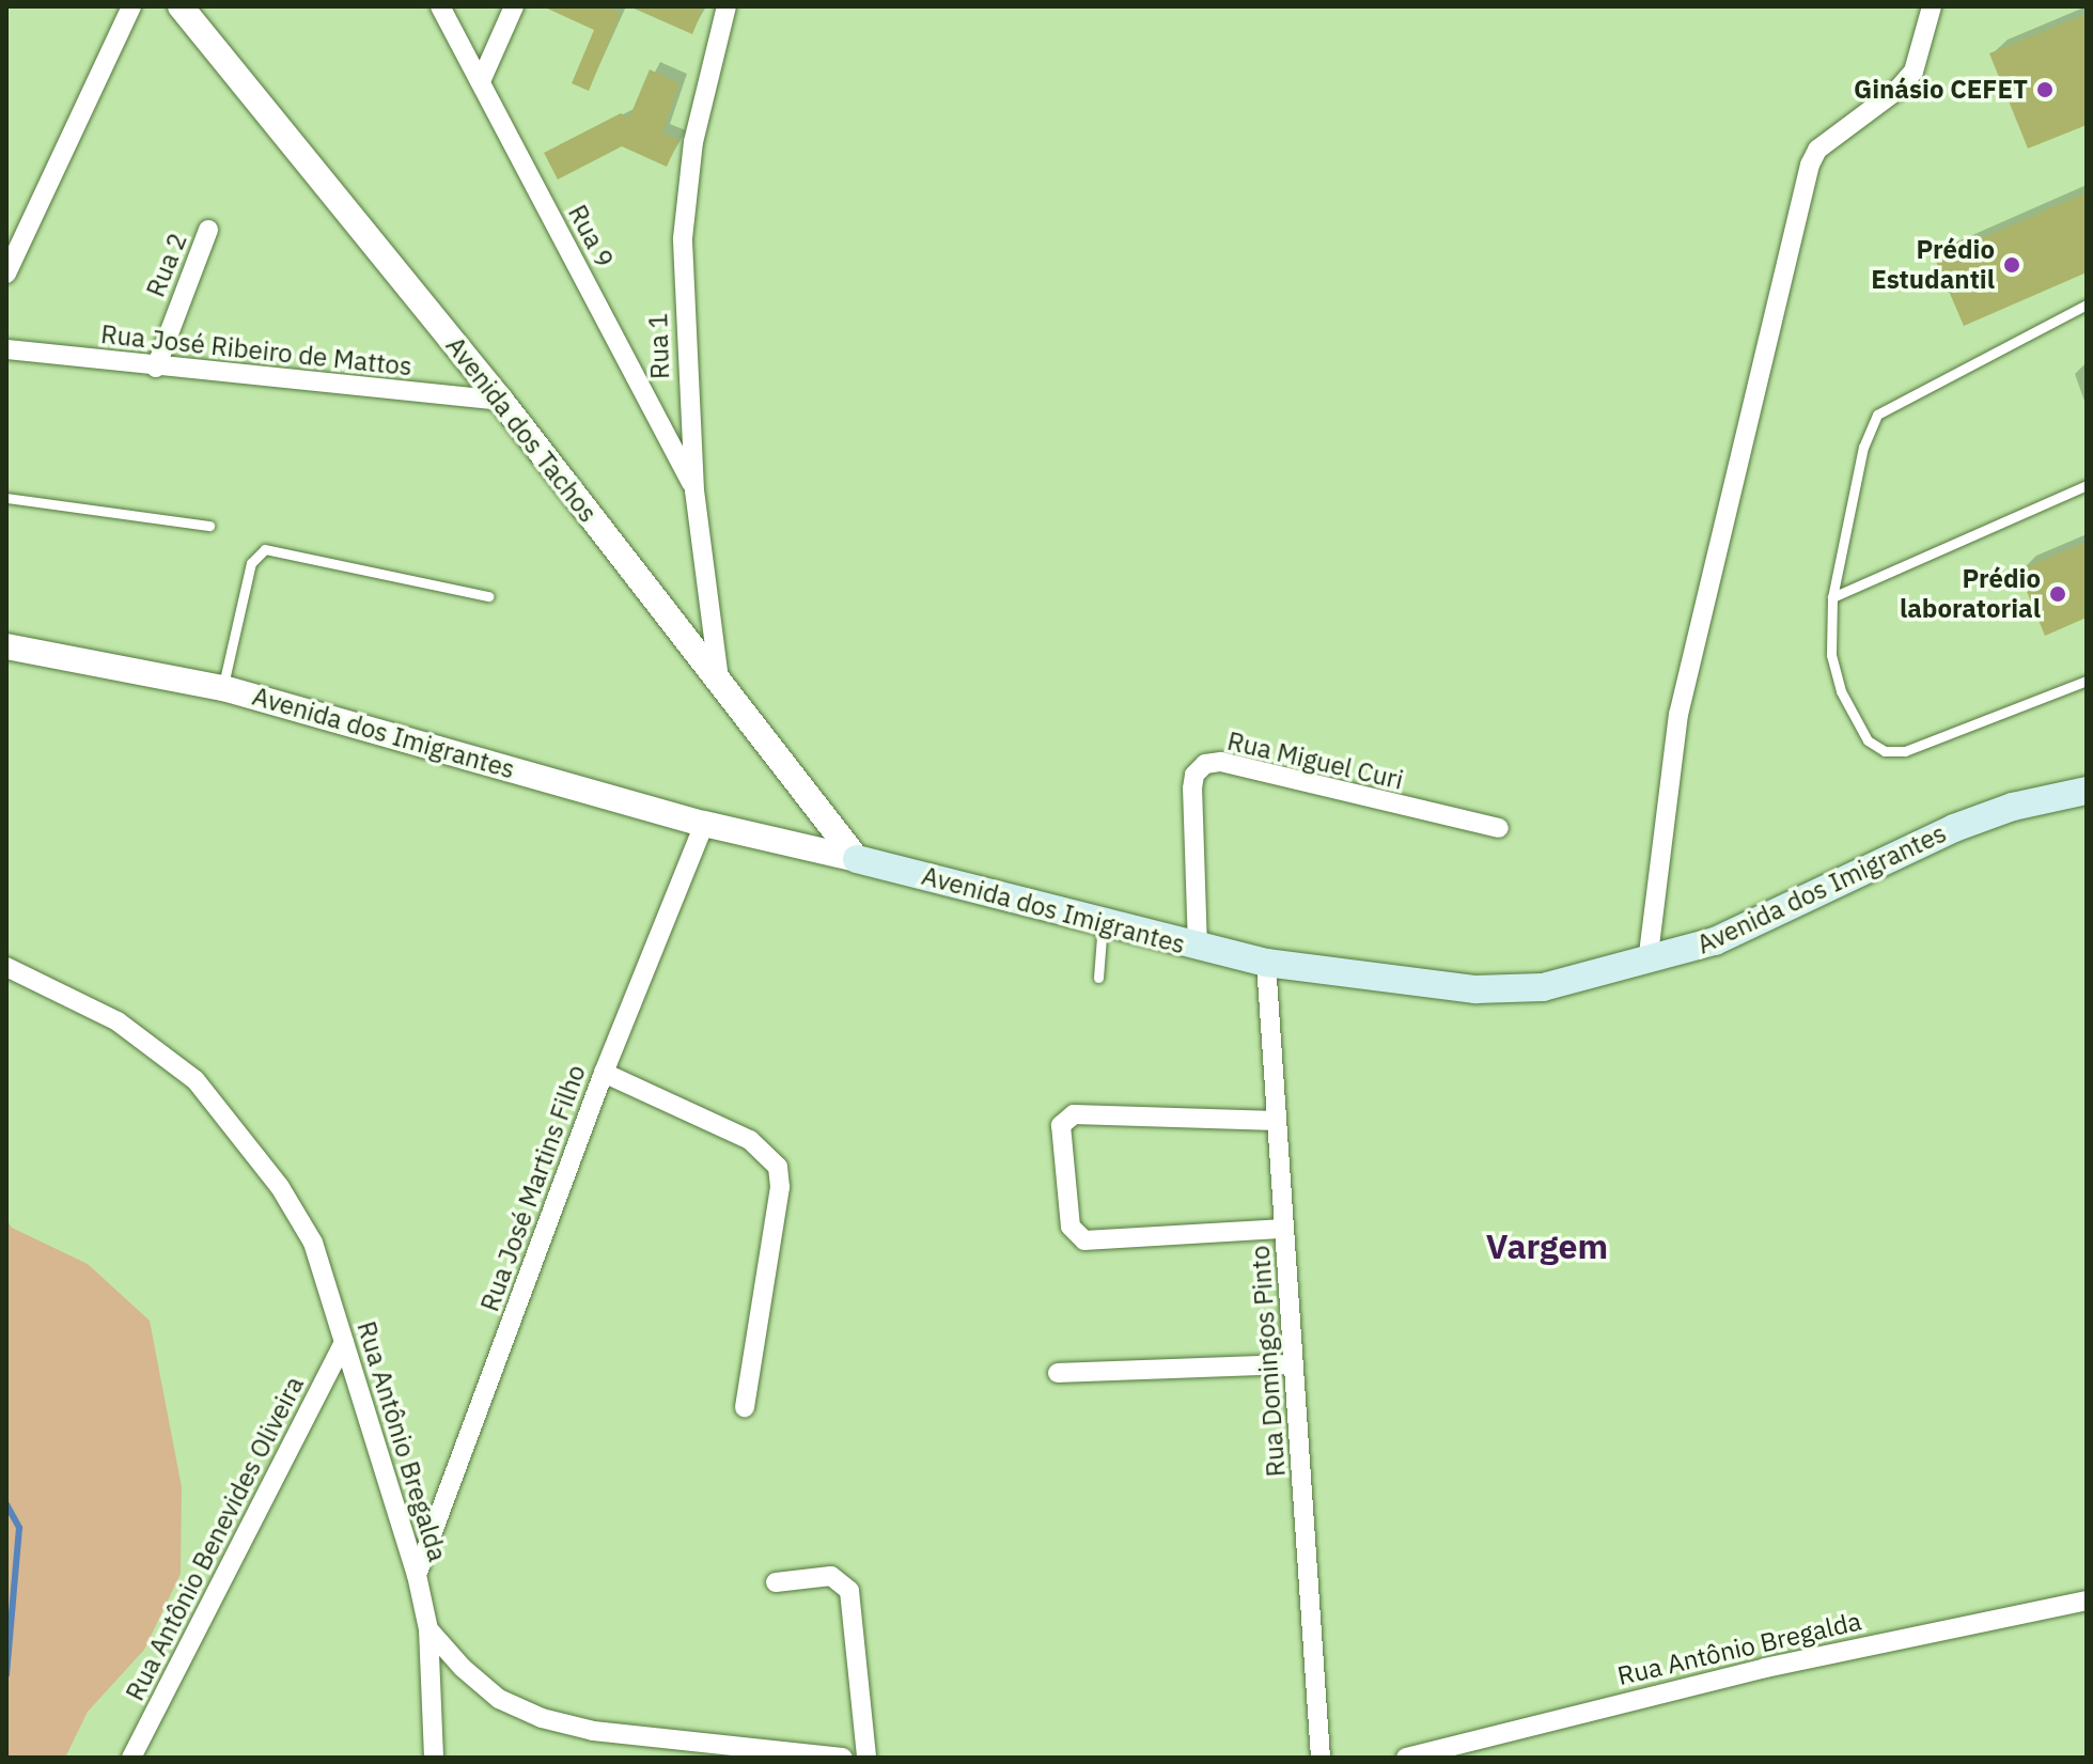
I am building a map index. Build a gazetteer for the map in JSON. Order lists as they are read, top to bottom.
{
  "streets": {
    "main road": ["Avenida dos Imigrantes"],
    "street": [
      "Rua 9",
      "Rua 2",
      "Rua 1",
      "Rua José Ribeiro de Mattos",
      "Avenida dos Tachos",
      "Rua Miguel Curi",
      "Rua José Martins Filho",
      "Rua Domingos Pinto",
      "Rua Antônio Bregalda",
      "Rua Antônio Benevides Oliveira"
    ]
  },
  "crossings": [
    ["Rua 9", "Rua 1"],
    ["Rua 2", "Rua José Ribeiro de Mattos"],
    ["Rua 1", "Avenida dos Tachos"],
    ["Rua José Ribeiro de Mattos", "Avenida dos Tachos"],
    ["Avenida dos Tachos", "Avenida dos Imigrantes"],
    ["Avenida dos Imigrantes", "Rua Miguel Curi"],
    ["Avenida dos Imigrantes", "Rua José Martins Filho"],
    ["Avenida dos Imigrantes", "Rua Domingos Pinto"],
    ["Rua José Martins Filho", "Rua Antônio Bregalda"],
    ["Rua Antônio Bregalda", "Rua Antônio Benevides Oliveira"]
  ],
  "districts": ["Vargem"],
  "places": ["Ginásio CEFET", "Prédio Estudantil", "Prédio laboratorial"]
}
